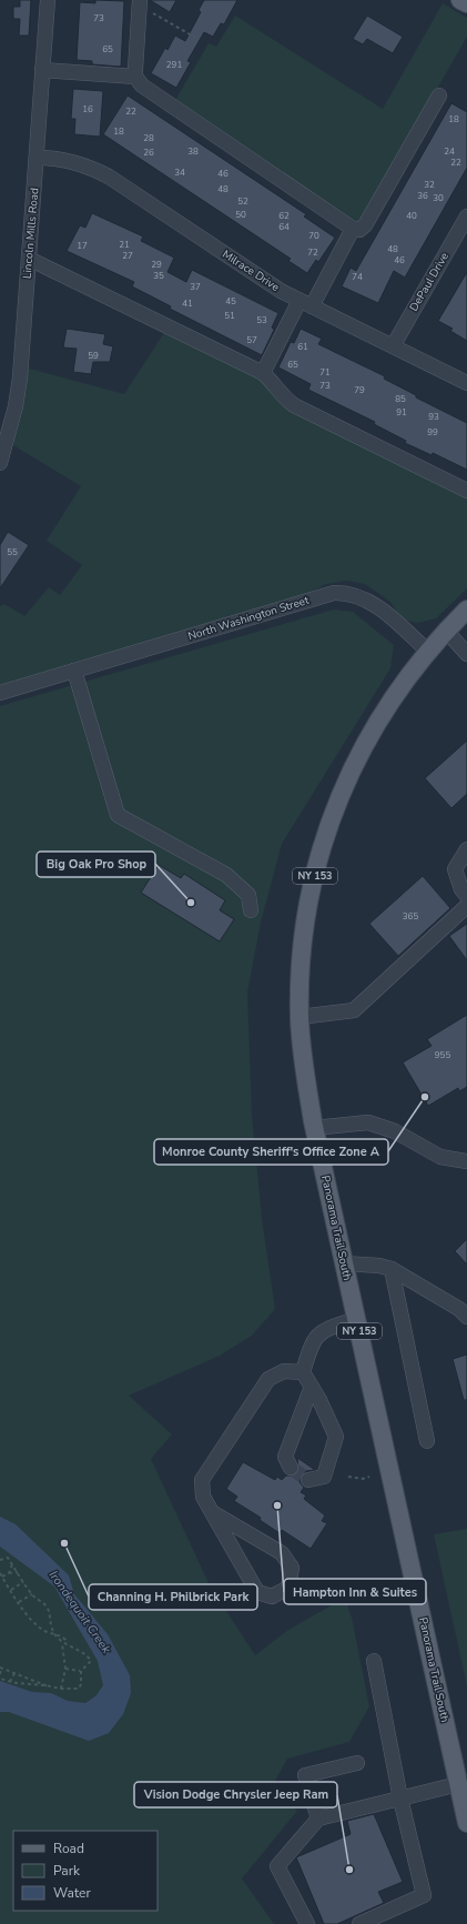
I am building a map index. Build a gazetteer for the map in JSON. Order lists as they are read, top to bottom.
{
  "streets": {
    "main road": ["NY 153", "Panorama Trail South"],
    "street": [
      "Lincoln Mills Road",
      "Milrace Drive",
      "DePaul Drive",
      "North Washington Street"
    ]
  },
  "crossings": [
    ["Lincoln Mills Road", "Milrace Drive"],
    ["Milrace Drive", "DePaul Drive"],
    ["North Washington Street", "NY 153"],
    ["North Washington Street", "Panorama Trail South"],
    ["NY 153", "Panorama Trail South"]
  ],
  "water": ["Irondequoit Creek"],
  "places": [
    "Big Oak Pro Shop",
    "Monroe County Sheriff's Office Zone A",
    "Hampton Inn & Suites",
    "Channing H. Philbrick Park",
    "Vision Dodge Chrysler Jeep Ram"
  ],
  "house_numbers": [
    "73",
    "65",
    "291",
    "16",
    "22",
    "18",
    "18",
    "28",
    "38",
    "24",
    "26",
    "22",
    "34",
    "46",
    "32",
    "48",
    "36",
    "30",
    "52",
    "50",
    "62",
    "40",
    "64",
    "70",
    "21",
    "17",
    "48",
    "72",
    "27",
    "46",
    "29",
    "35",
    "74",
    "37",
    "45",
    "41",
    "51",
    "53",
    "57",
    "61",
    "59",
    "65",
    "71",
    "73",
    "79",
    "85",
    "91",
    "93",
    "99",
    "55",
    "365",
    "955"
  ],
  "legend": ["Road", "Park", "Water"]
}
